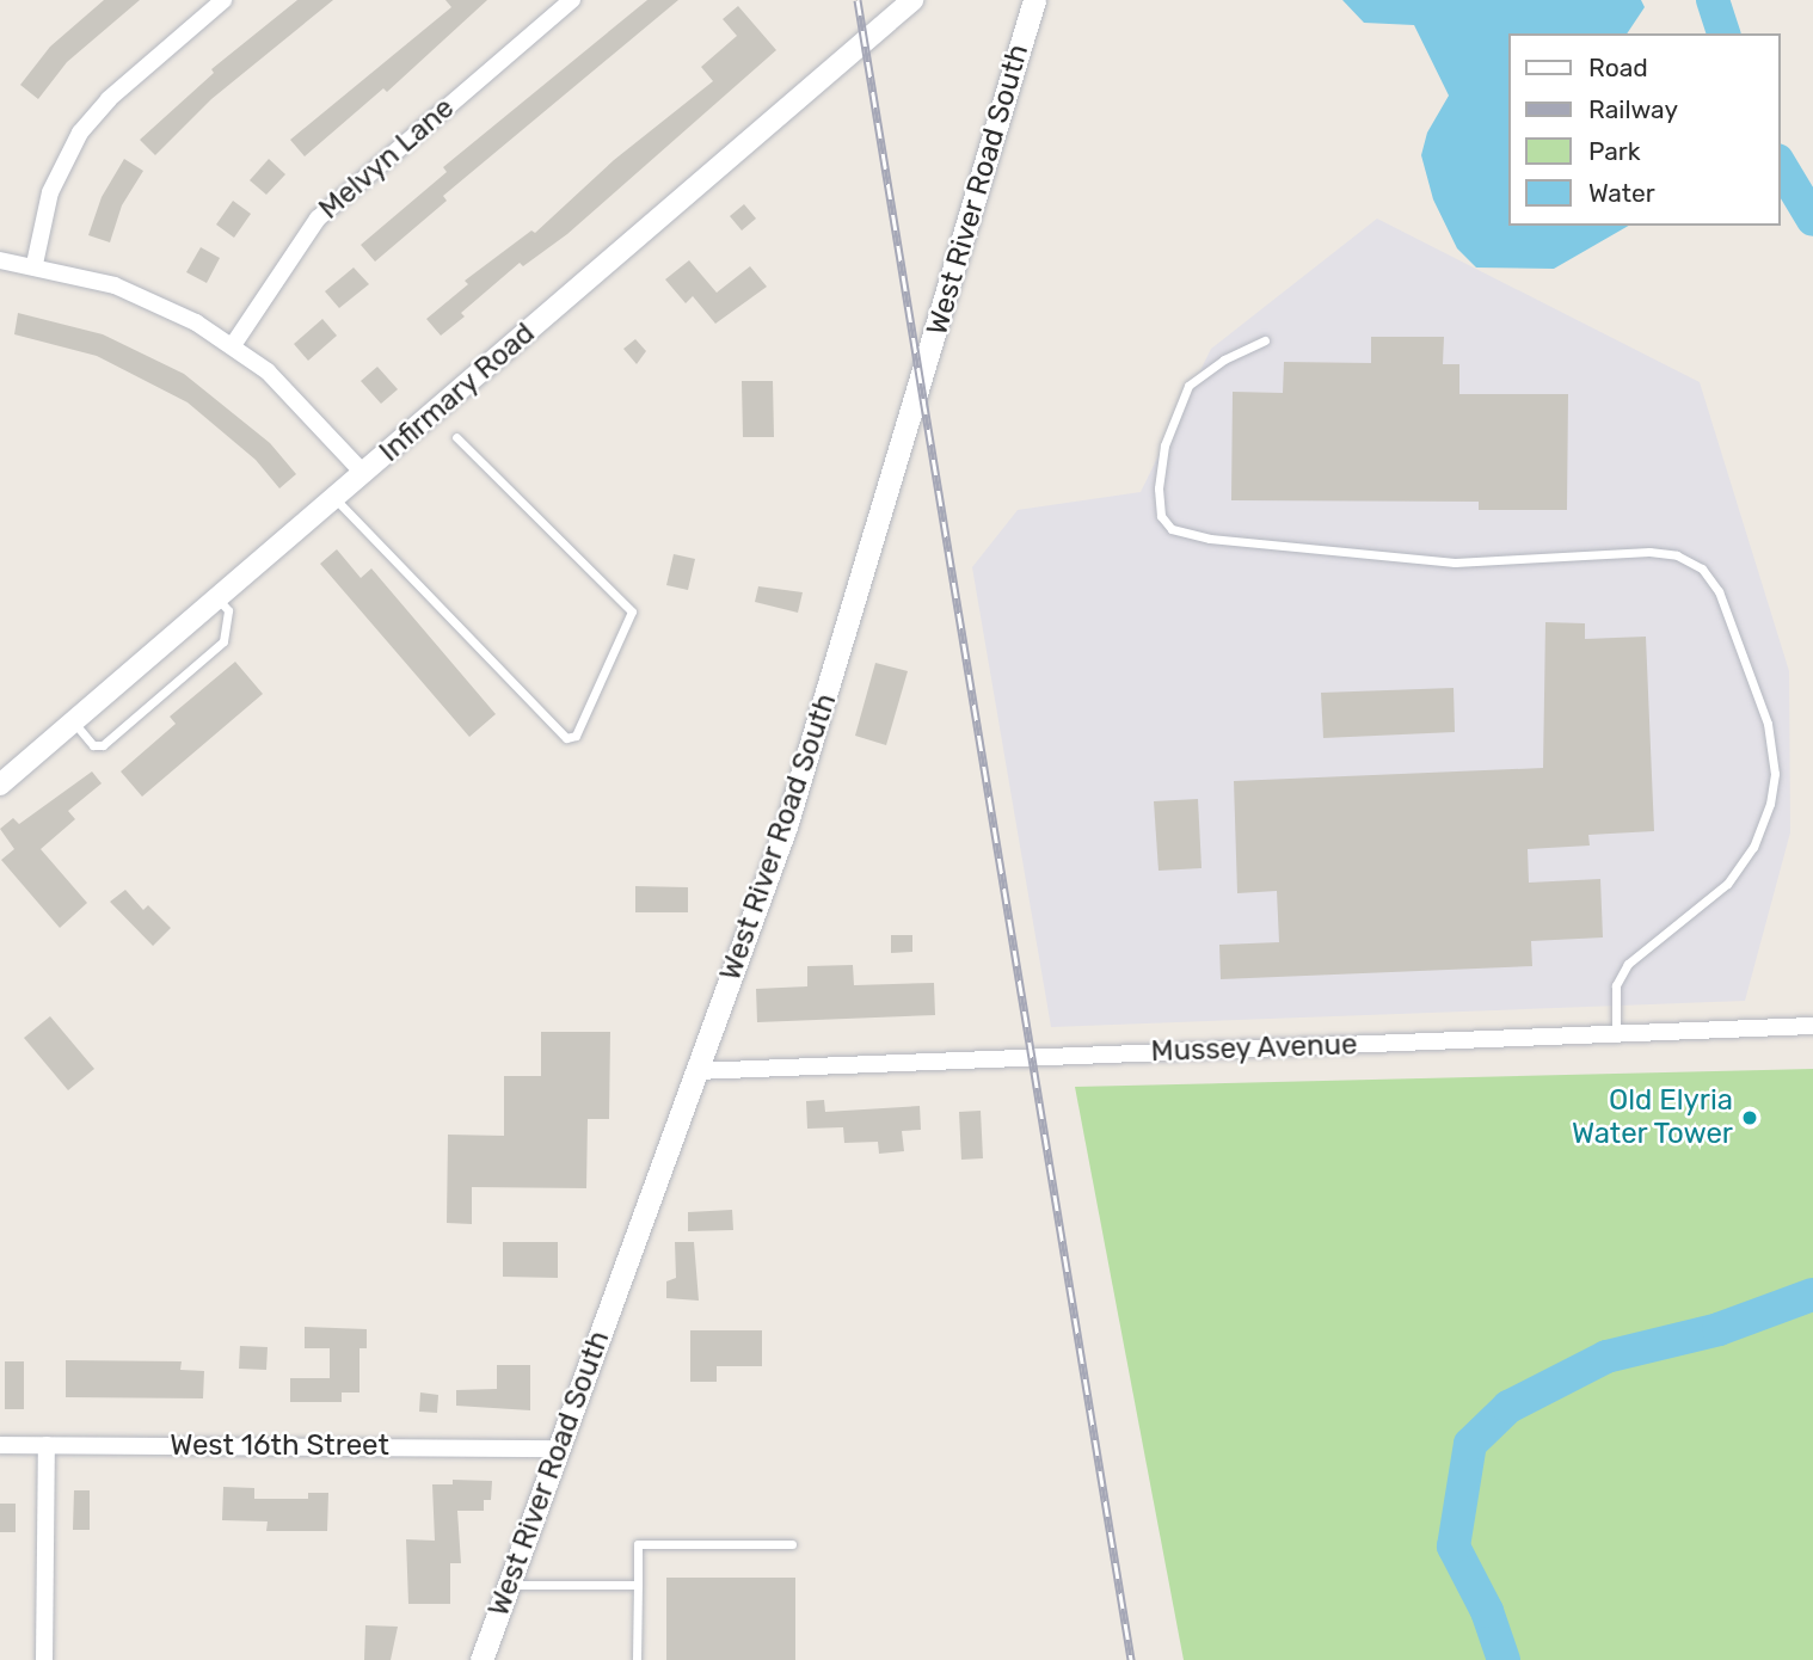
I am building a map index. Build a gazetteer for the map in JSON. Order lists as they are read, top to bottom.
{
  "streets": {
    "main road": ["West River Road South"],
    "street": [
      "Melvyn Lane",
      "Infirmary Road",
      "Mussey Avenue",
      "West 16th Street"
    ]
  },
  "crossings": [
    ["West River Road South", "Mussey Avenue"],
    ["West River Road South", "West 16th Street"]
  ],
  "places": ["Old Elyria Water Tower"],
  "legend": [
    "Road",
    "Railway",
    "Park",
    "Water"
  ]
}
